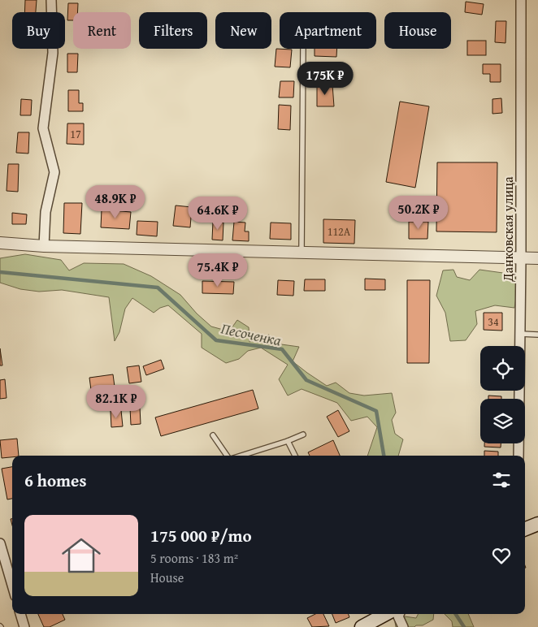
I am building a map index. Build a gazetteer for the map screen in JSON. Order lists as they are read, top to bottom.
{
  "streets": {
    "street": ["Данковская улица"]
  },
  "water": ["Песоченка"],
  "house_numbers": ["17", "112А", "34"],
  "page": {
    "chip": [
      "Buy",
      "Rent",
      "Filters",
      "New",
      "Apartment",
      "House"
    ],
    "price": [
      "175K ₽",
      "48.9K ₽",
      "50.2K ₽",
      "64.6K ₽",
      "75.4K ₽",
      "82.1K ₽"
    ],
    "heading": "6 homes",
    "list": [
      {
        "name": "175 000 ₽/mo",
        "note": "5 rooms · 183 m² · House"
      }
    ]
  }
}
